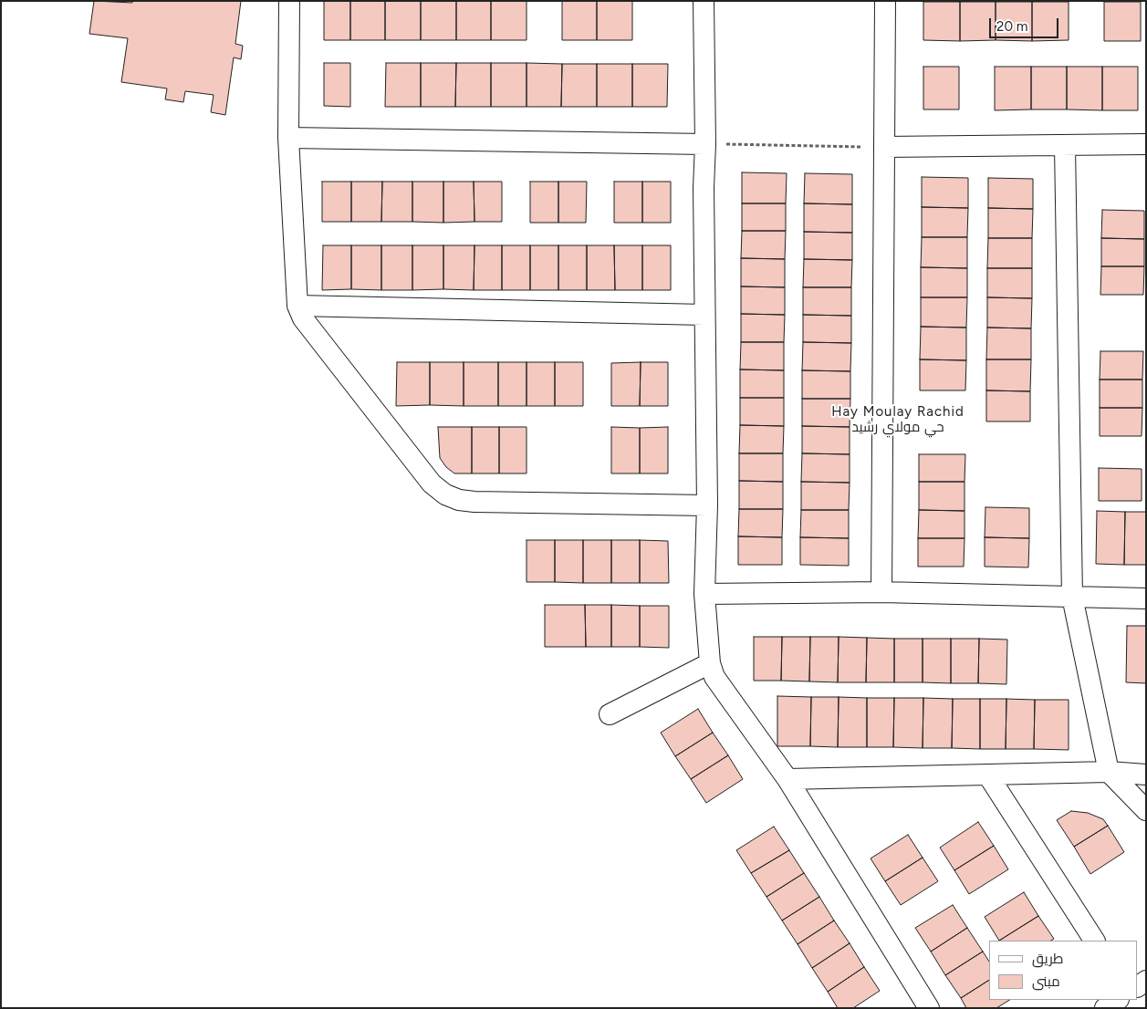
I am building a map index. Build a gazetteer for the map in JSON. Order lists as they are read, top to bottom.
{
  "districts": ["Hay Moulay Rachid حي مولاي رشيد"],
  "legend": ["طريق", "مبنى"],
  "scale_bar": "20 m"
}
